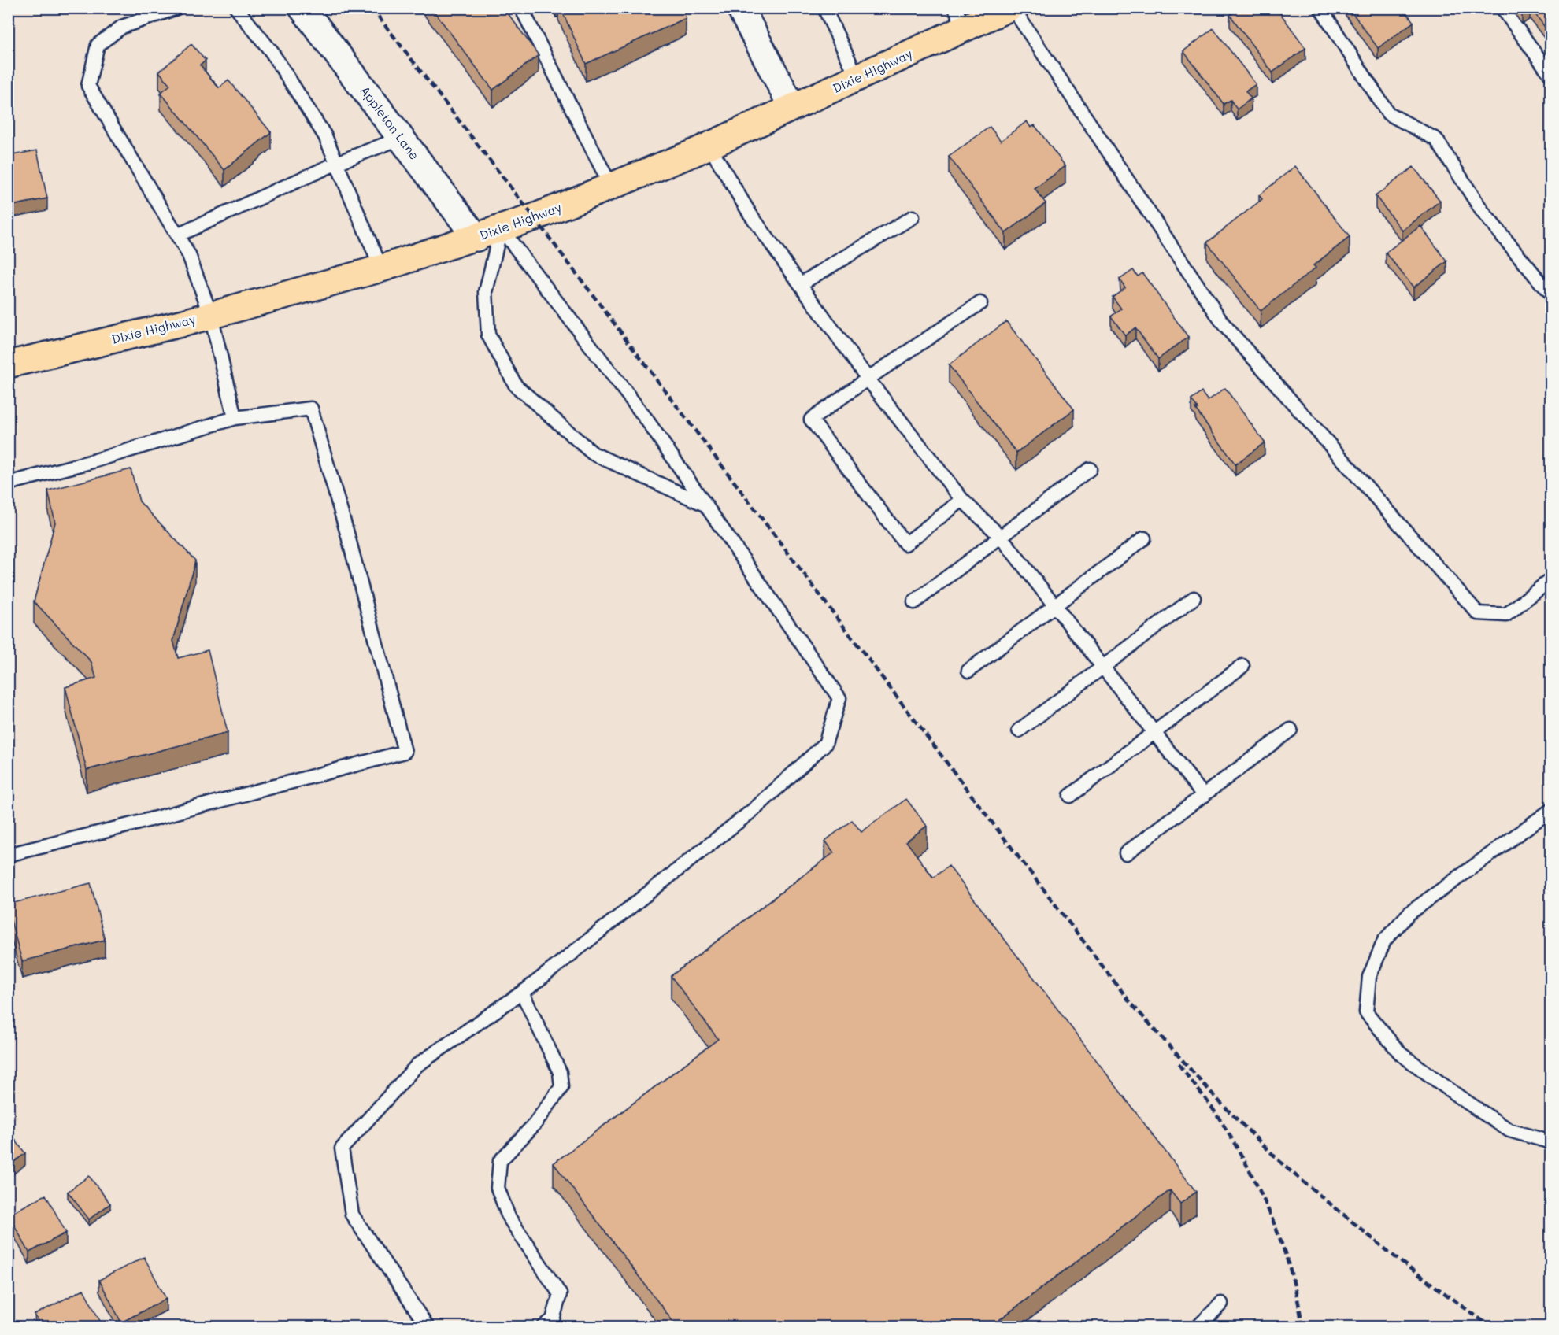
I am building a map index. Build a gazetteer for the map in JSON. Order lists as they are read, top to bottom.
{
  "streets": {
    "main road": ["Dixie Highway"],
    "street": ["Appleton Lane"]
  },
  "crossings": [
    ["Dixie Highway", "Appleton Lane"]
  ]
}
